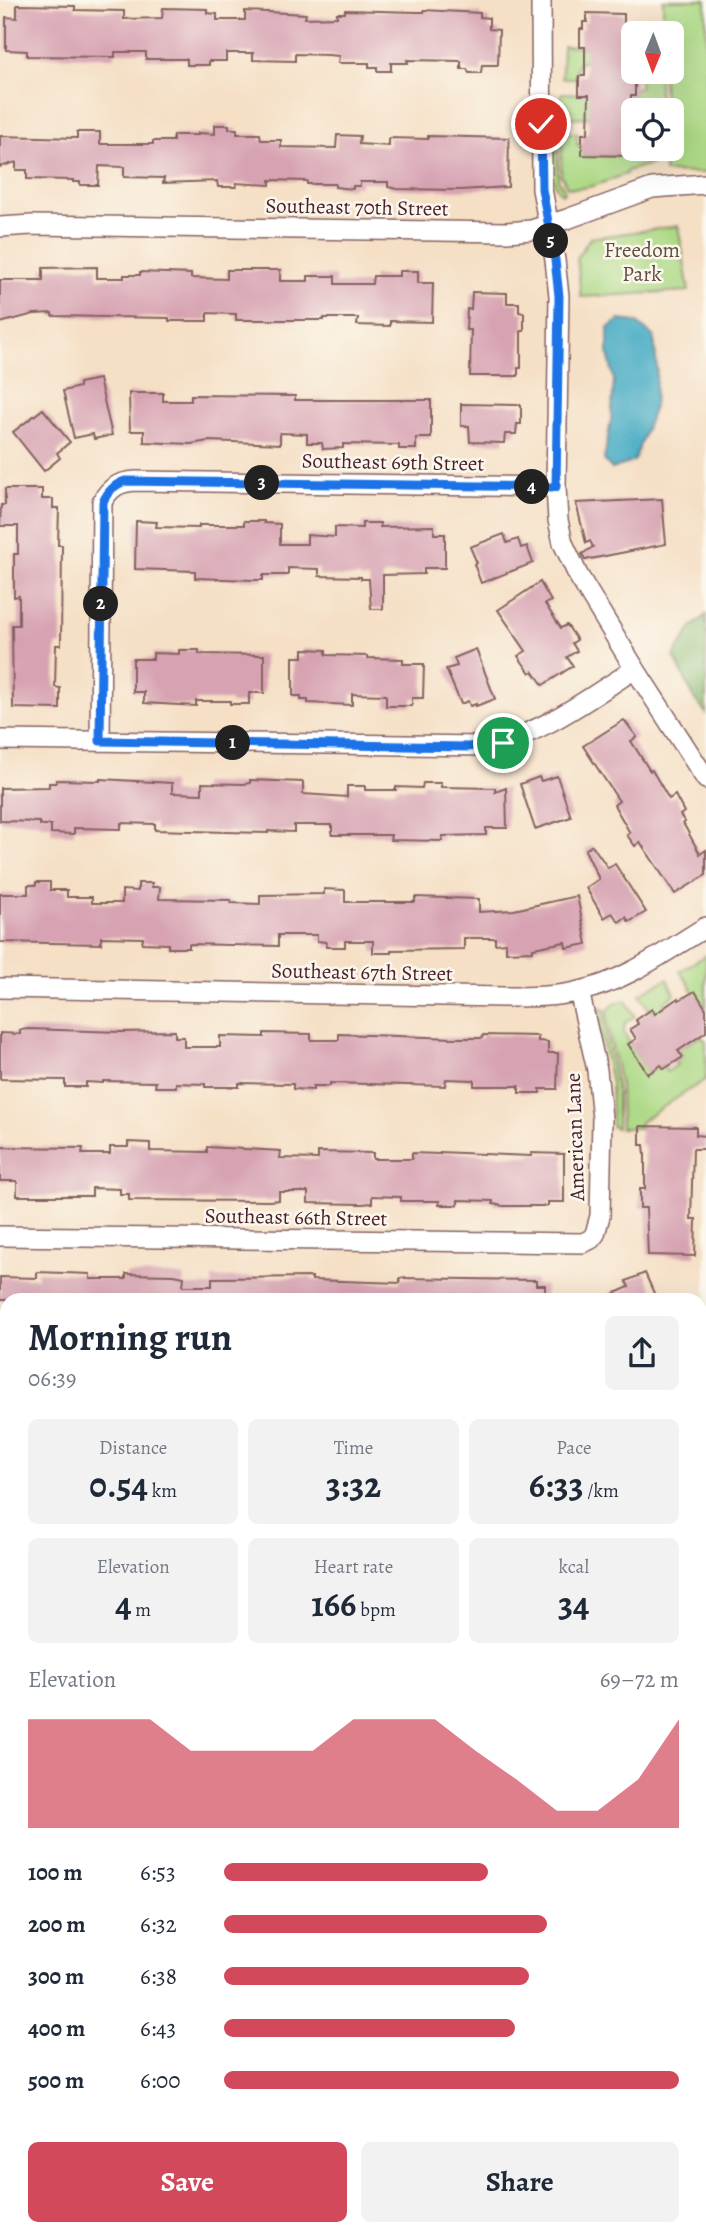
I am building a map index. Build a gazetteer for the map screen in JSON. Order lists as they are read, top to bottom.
{
  "streets": {
    "street": [
      "Southeast 70th Street",
      "Southeast 69th Street",
      "Southeast 67th Street",
      "American Lane",
      "Southeast 66th Street"
    ]
  },
  "crossings": [
    ["Southeast 67th Street", "American Lane"],
    ["American Lane", "Southeast 66th Street"]
  ],
  "parks": ["Freedom Park"],
  "north": "bottom",
  "page": {
    "pins": [
      "5",
      "3",
      "4",
      "2",
      "1"
    ],
    "heading": ["Morning run", "06:39"],
    "stats": [
      ["Distance", "0.54 km"],
      ["Time", "3:32"],
      ["Pace", "6:33 /km"],
      ["Elevation", "4 m"],
      ["Heart rate", "166 bpm"],
      ["kcal", "34"]
    ],
    "chart": ["Elevation", "69–72 m"],
    "list": [
      {
        "name": "100 m",
        "note": "6:53"
      },
      {
        "name": "200 m",
        "note": "6:32"
      },
      {
        "name": "300 m",
        "note": "6:38"
      },
      {
        "name": "400 m",
        "note": "6:43"
      },
      {
        "name": "500 m",
        "note": "6:00"
      }
    ],
    "buttons": ["Save", "Share"]
  }
}
